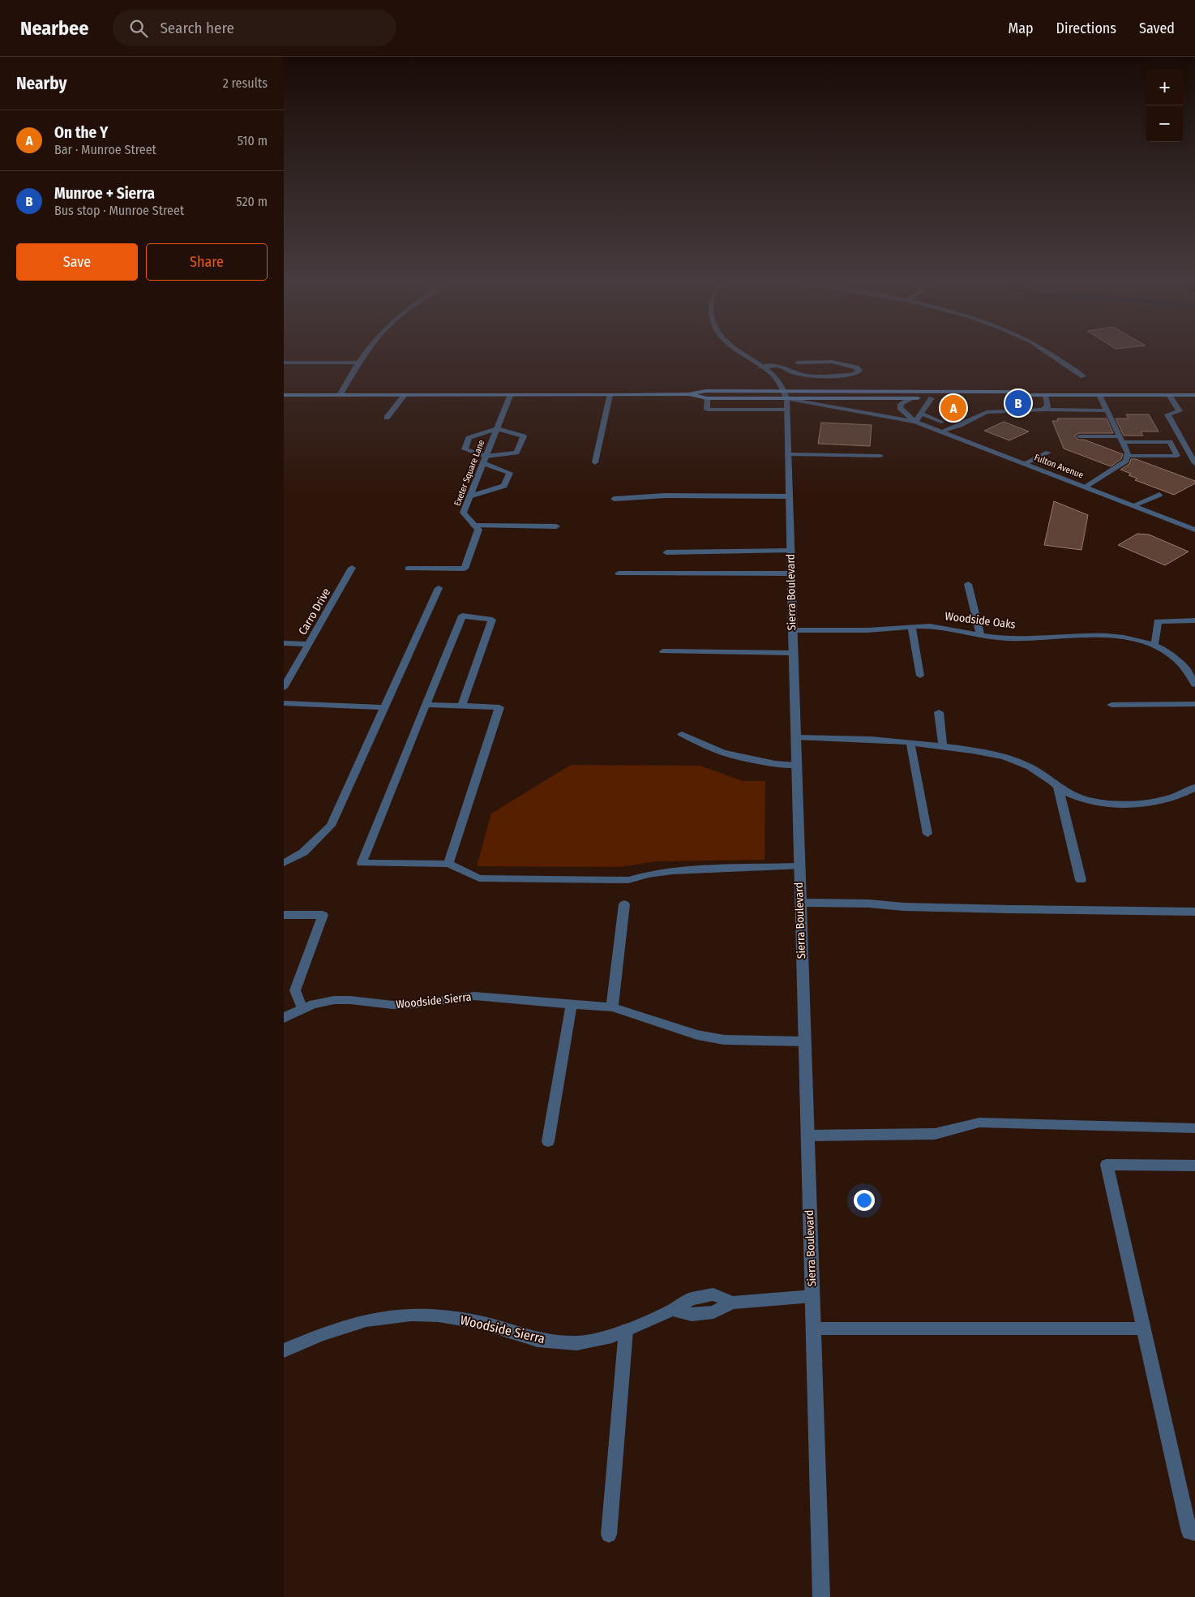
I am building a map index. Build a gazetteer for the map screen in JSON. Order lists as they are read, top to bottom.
{
  "streets": {
    "main road": ["Fulton Avenue"],
    "street": [
      "Exeter Square Lane",
      "Sierra Boulevard",
      "Carro Drive",
      "Woodside Oaks",
      "Woodside Sierra"
    ]
  },
  "crossings": [
    ["Fulton Avenue", "Exeter Square Lane"],
    ["Fulton Avenue", "Sierra Boulevard"],
    ["Sierra Boulevard", "Woodside Oaks"],
    ["Sierra Boulevard", "Woodside Sierra"]
  ],
  "page": {
    "header": "Nearbee",
    "search": "Search here",
    "nav": ["Map", "Directions", "Saved"],
    "heading": ["Nearby", "2 results"],
    "map_buttons": ["+", "−"],
    "list": [
      {
        "mark": "A",
        "name": "On the Y",
        "note": "Bar · Munroe Street",
        "value": "510 m"
      },
      {
        "mark": "B",
        "name": "Munroe + Sierra",
        "note": "Bus stop · Munroe Street",
        "value": "520 m"
      }
    ],
    "buttons": ["Save", "Share"],
    "pins": ["B", "A"]
  }
}
